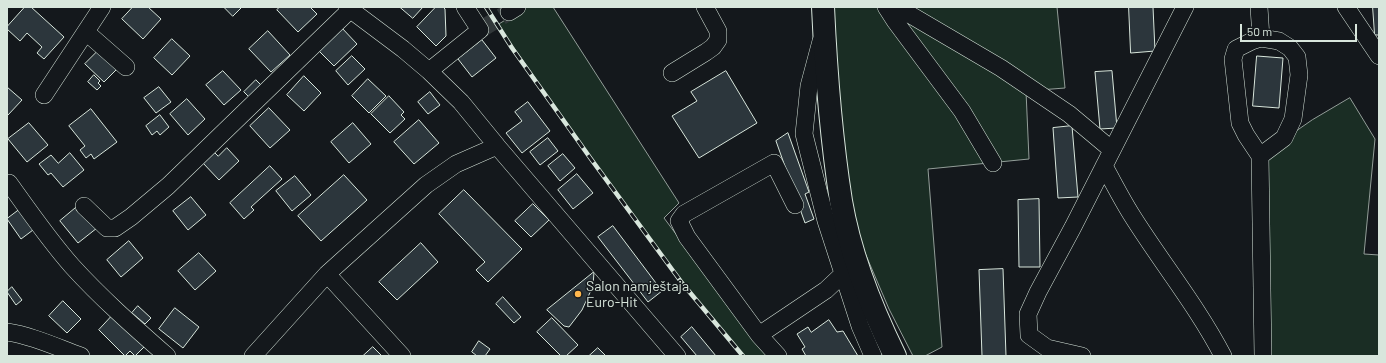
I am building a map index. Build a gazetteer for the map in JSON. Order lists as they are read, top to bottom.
{
  "places": ["Salon namještaja Euro-Hit"],
  "scale_bar": "50 m"
}
